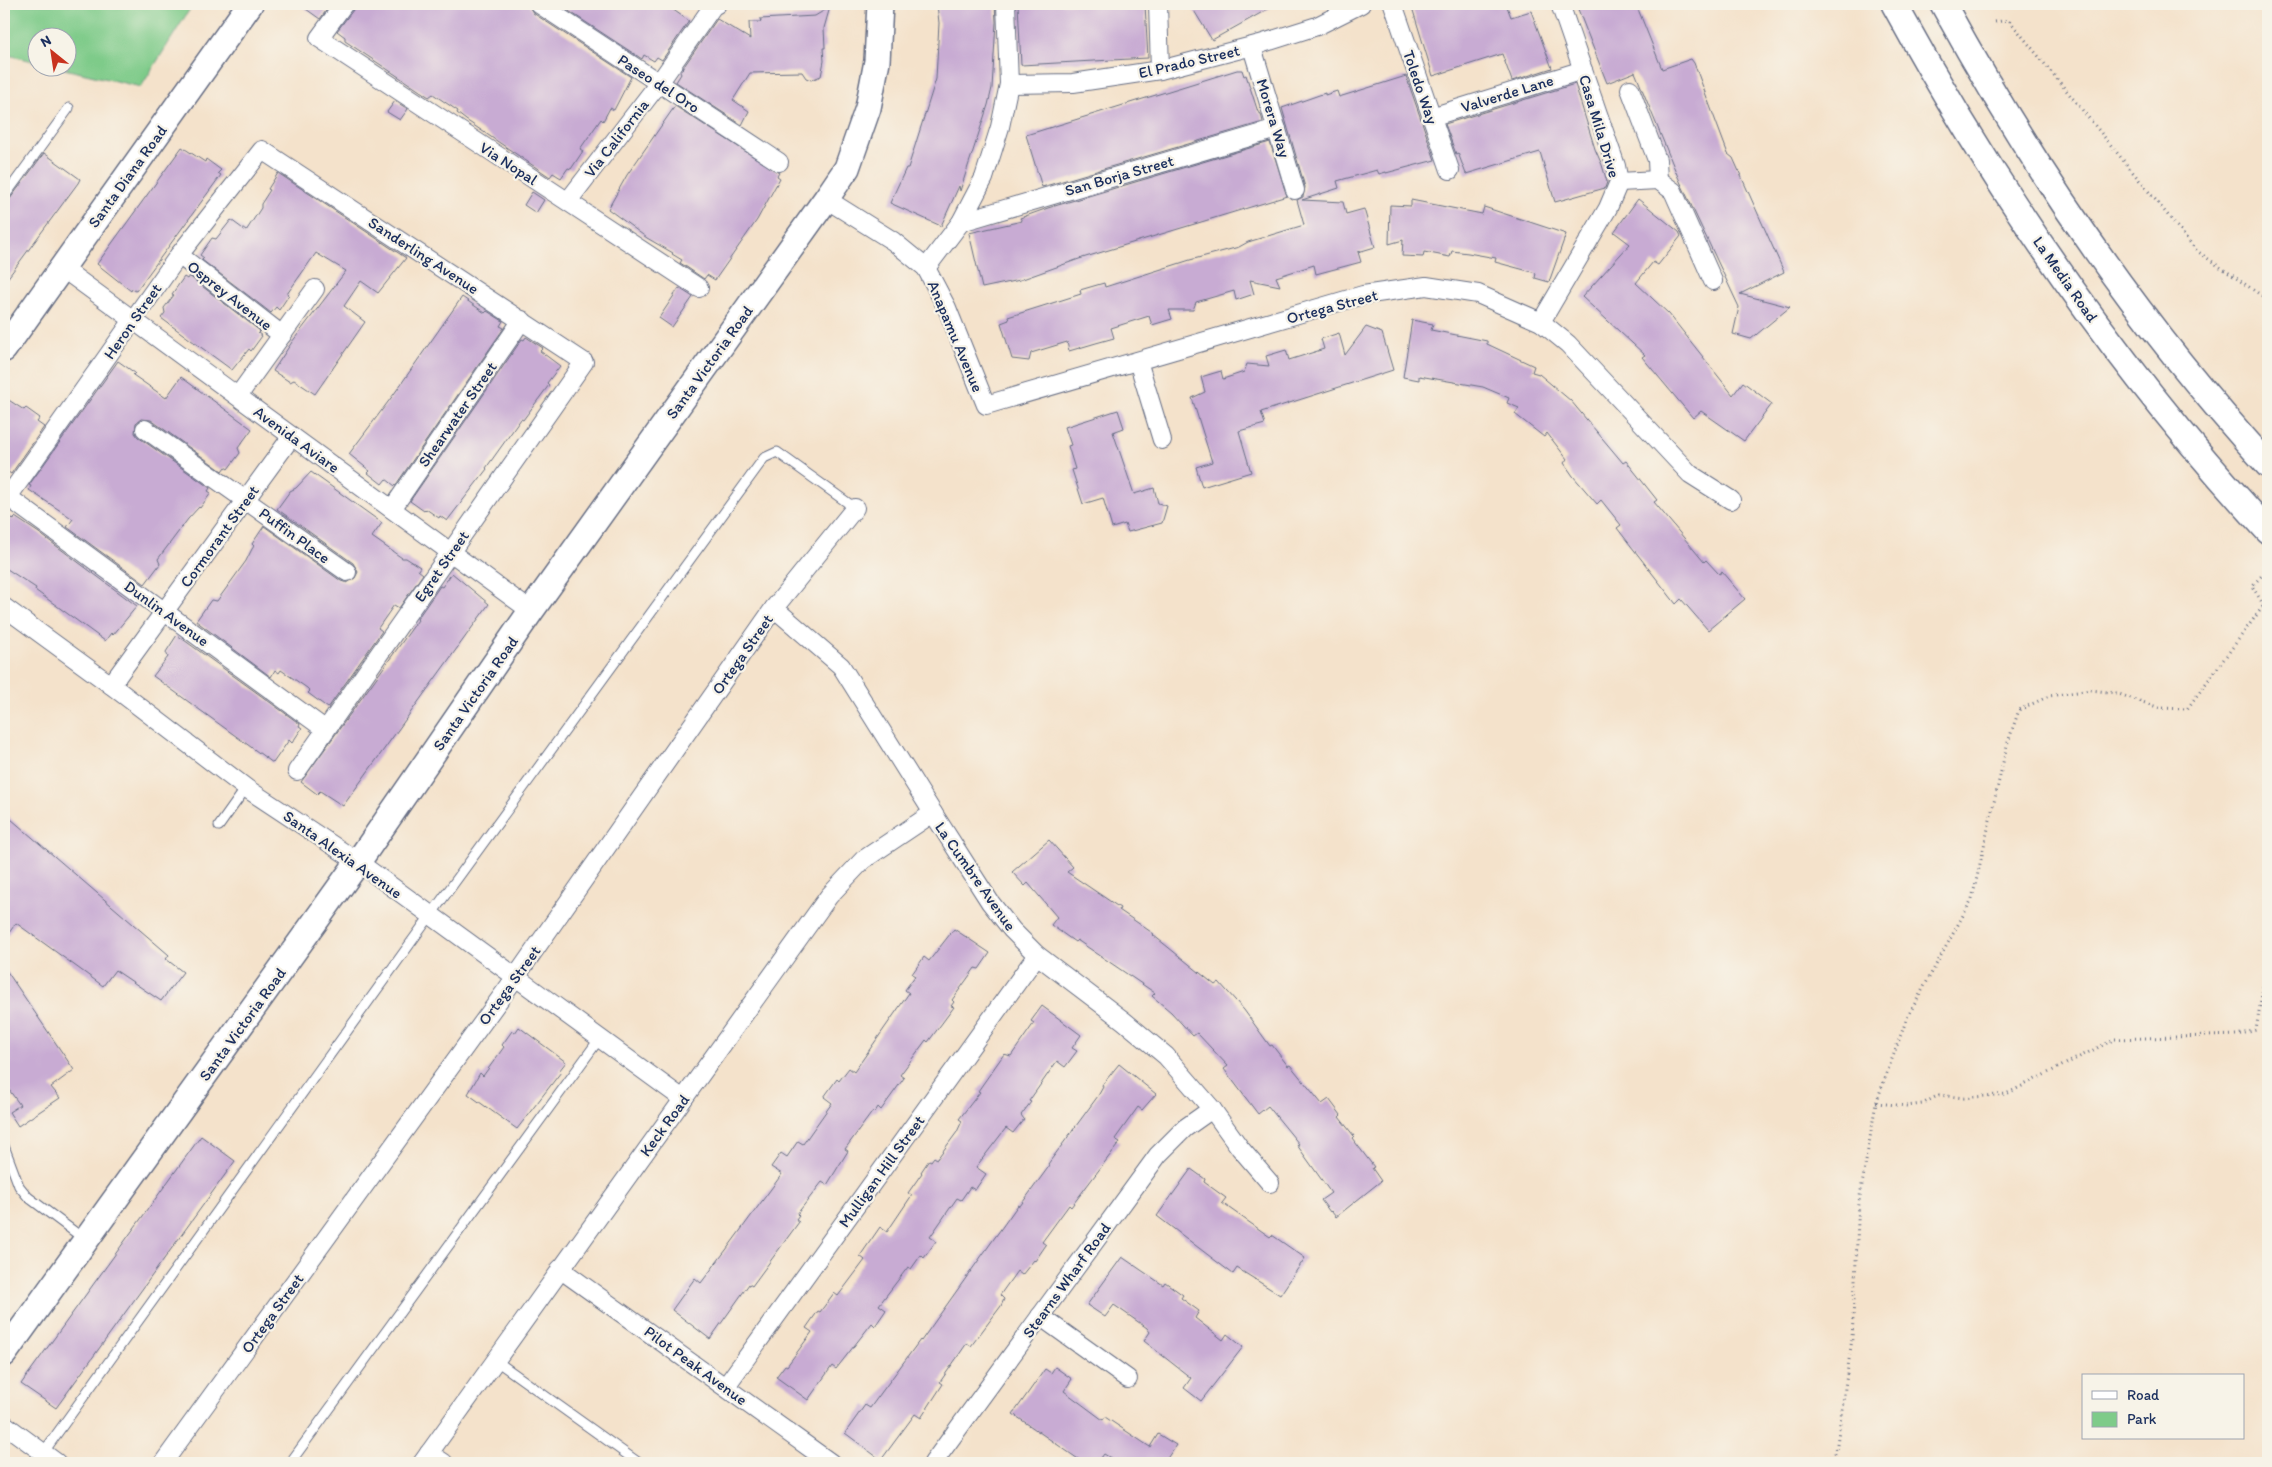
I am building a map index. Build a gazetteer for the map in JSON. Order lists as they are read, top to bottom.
{
  "streets": {
    "street": [
      "El Prado Street",
      "Paseo del Oro",
      "Toledo Way",
      "Valverde Lane",
      "Morera Way",
      "Casa Mila Drive",
      "Via California",
      "Via Nopal",
      "San Borja Street",
      "Santa Diana Road",
      "Sanderling Avenue",
      "La Media Road",
      "Osprey Avenue",
      "Ortega Street",
      "Heron Street",
      "Anapamu Avenue",
      "Santa Victoria Road",
      "Shearwater Street",
      "Avenida Aviare",
      "Puffin Place",
      "Cormorant Street",
      "Egret Street",
      "Dunlin Avenue",
      "Santa Alexia Avenue",
      "La Cumbre Avenue",
      "Keck Road",
      "Mulligan Hill Street",
      "Stearns Wharf Road",
      "Pilot Peak Avenue"
    ]
  },
  "crossings": [
    ["El Prado Street", "Morera Way"],
    ["Paseo del Oro", "Via California"],
    ["Toledo Way", "Valverde Lane"],
    ["Valverde Lane", "Casa Mila Drive"],
    ["Morera Way", "San Borja Street"],
    ["Casa Mila Drive", "Ortega Street"],
    ["Via California", "Via Nopal"],
    ["Santa Diana Road", "Avenida Aviare"],
    ["Sanderling Avenue", "Heron Street"],
    ["Sanderling Avenue", "Shearwater Street"],
    ["Sanderling Avenue", "Egret Street"],
    ["Osprey Avenue", "Heron Street"],
    ["Ortega Street", "Anapamu Avenue"],
    ["Ortega Street", "Santa Alexia Avenue"],
    ["Ortega Street", "La Cumbre Avenue"],
    ["Heron Street", "Avenida Aviare"],
    ["Heron Street", "Dunlin Avenue"],
    ["Anapamu Avenue", "Santa Victoria Road"],
    ["Santa Victoria Road", "Avenida Aviare"],
    ["Santa Victoria Road", "Santa Alexia Avenue"],
    ["Shearwater Street", "Avenida Aviare"],
    ["Avenida Aviare", "Cormorant Street"],
    ["Avenida Aviare", "Egret Street"],
    ["Puffin Place", "Cormorant Street"],
    ["Cormorant Street", "Dunlin Avenue"],
    ["Cormorant Street", "Santa Alexia Avenue"],
    ["Egret Street", "Dunlin Avenue"],
    ["Santa Alexia Avenue", "Keck Road"],
    ["La Cumbre Avenue", "Keck Road"],
    ["La Cumbre Avenue", "Mulligan Hill Street"],
    ["La Cumbre Avenue", "Stearns Wharf Road"],
    ["Keck Road", "Pilot Peak Avenue"],
    ["Mulligan Hill Street", "Pilot Peak Avenue"]
  ],
  "legend": ["Road", "Park"],
  "north": "top left"
}
